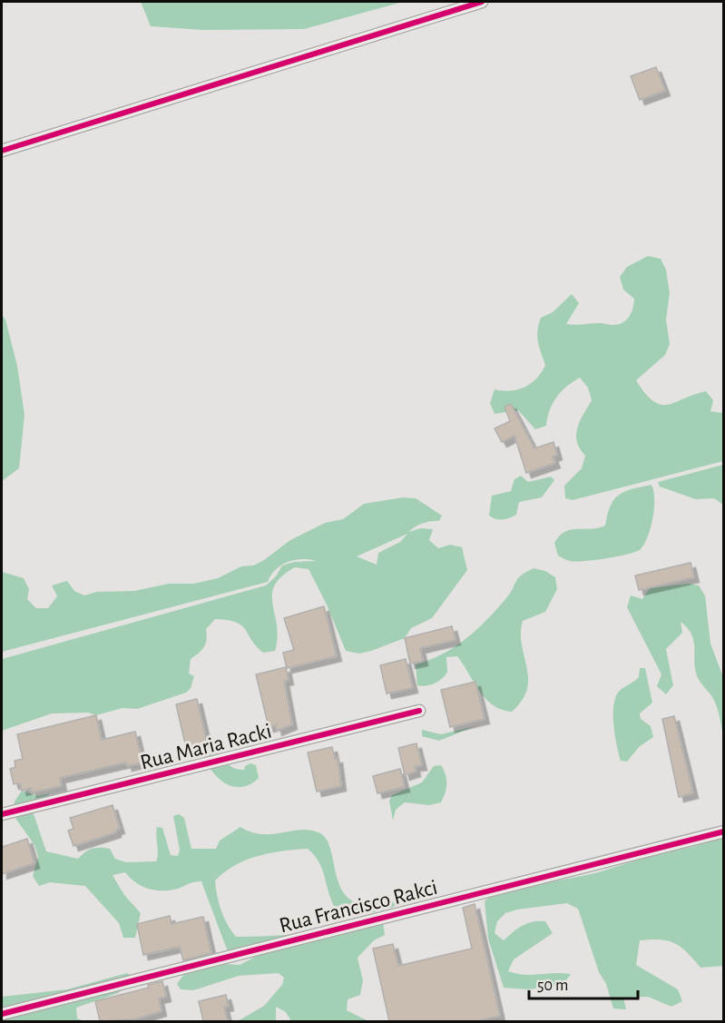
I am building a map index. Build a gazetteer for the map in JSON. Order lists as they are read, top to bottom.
{
  "streets": {
    "street": ["Rua Maria Racki", "Rua Francisco Rakci"]
  },
  "scale_bar": "50 m"
}
